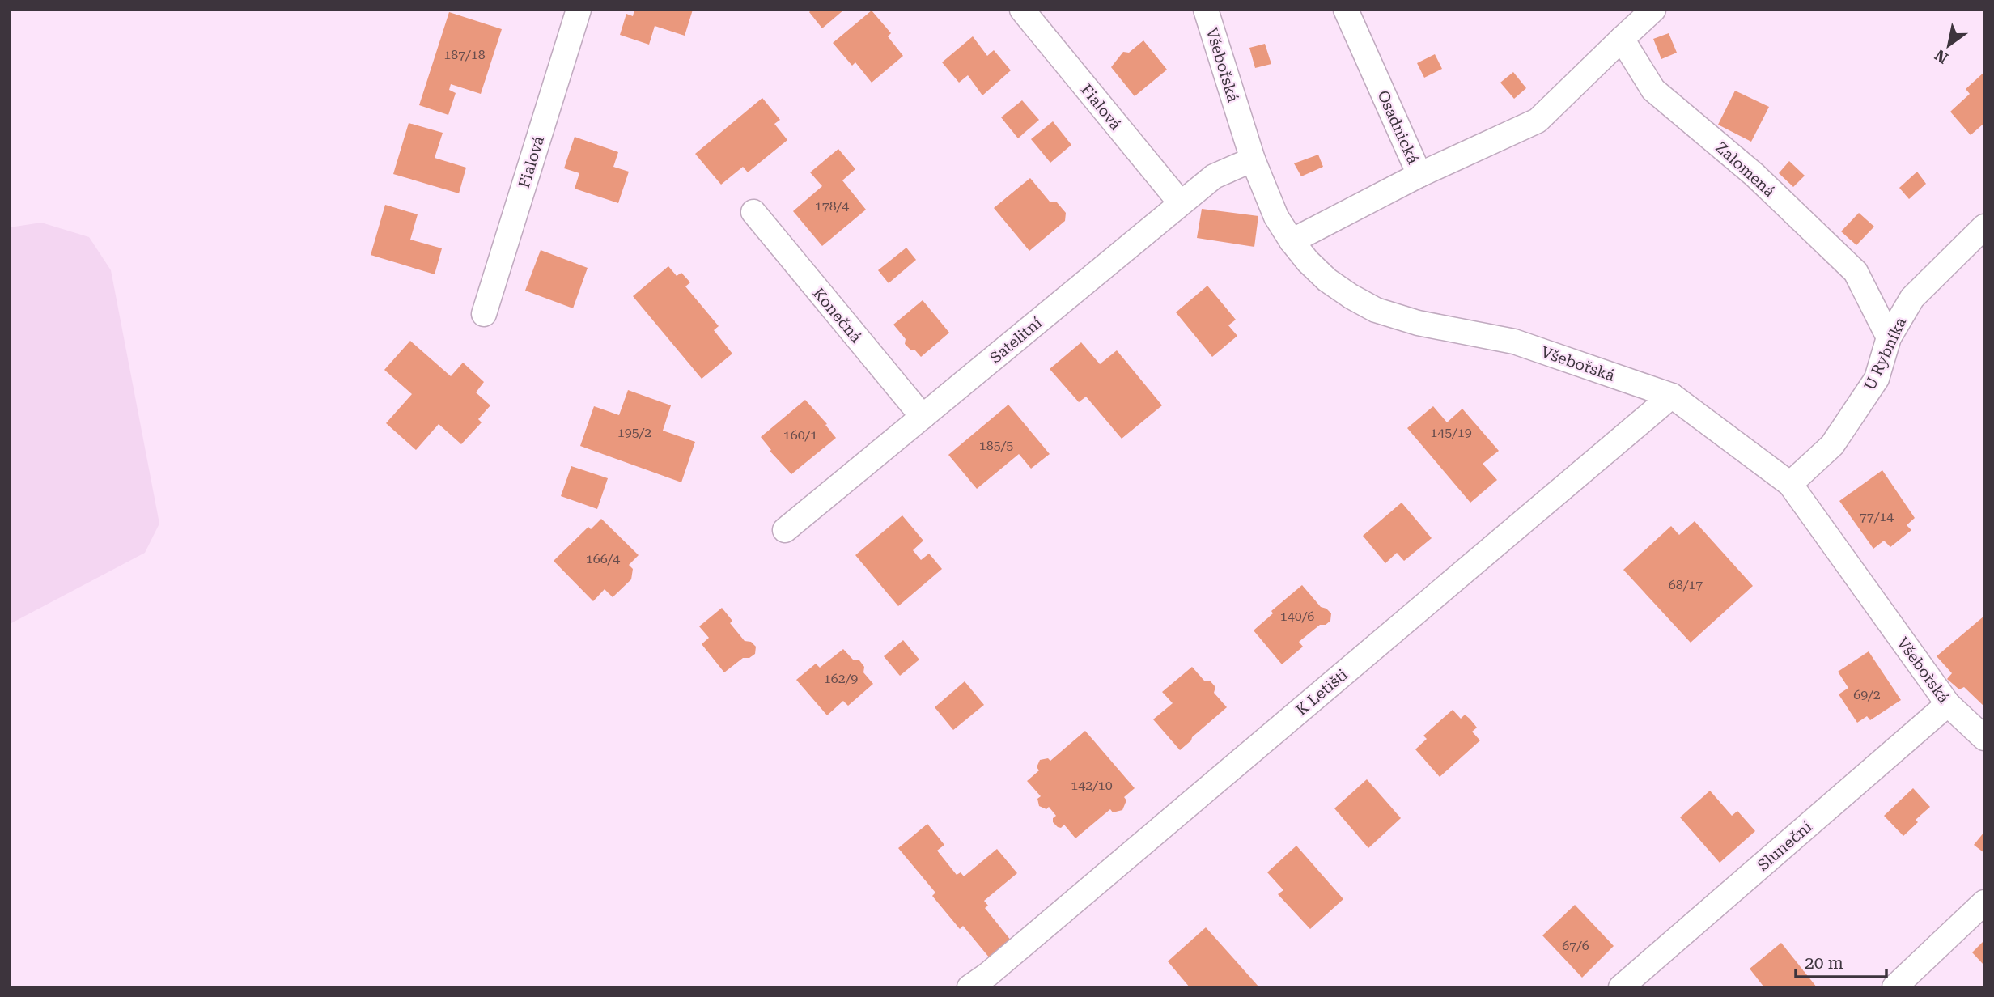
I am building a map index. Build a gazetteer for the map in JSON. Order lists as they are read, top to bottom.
{
  "streets": {
    "street": [
      "Všebořská",
      "Fialová",
      "Osadnická",
      "Zalomená",
      "Konečná",
      "Satelitní",
      "U Rybníka",
      "K Letišti",
      "Sluneční"
    ]
  },
  "crossings": [
    ["Všebořská", "Osadnická"],
    ["Všebořská", "Satelitní"],
    ["Všebořská", "U Rybníka"],
    ["Všebořská", "K Letišti"],
    ["Všebořská", "Sluneční"],
    ["Fialová", "Satelitní"],
    ["Zalomená", "U Rybníka"],
    ["Konečná", "Satelitní"]
  ],
  "house_numbers": [
    "187/18",
    "178/4",
    "195/2",
    "145/19",
    "160/1",
    "185/5",
    "77/14",
    "166/4",
    "68/17",
    "140/6",
    "162/9",
    "69/2",
    "142/10",
    "67/6"
  ],
  "scale_bar": "20 m",
  "north": "bottom left"
}
